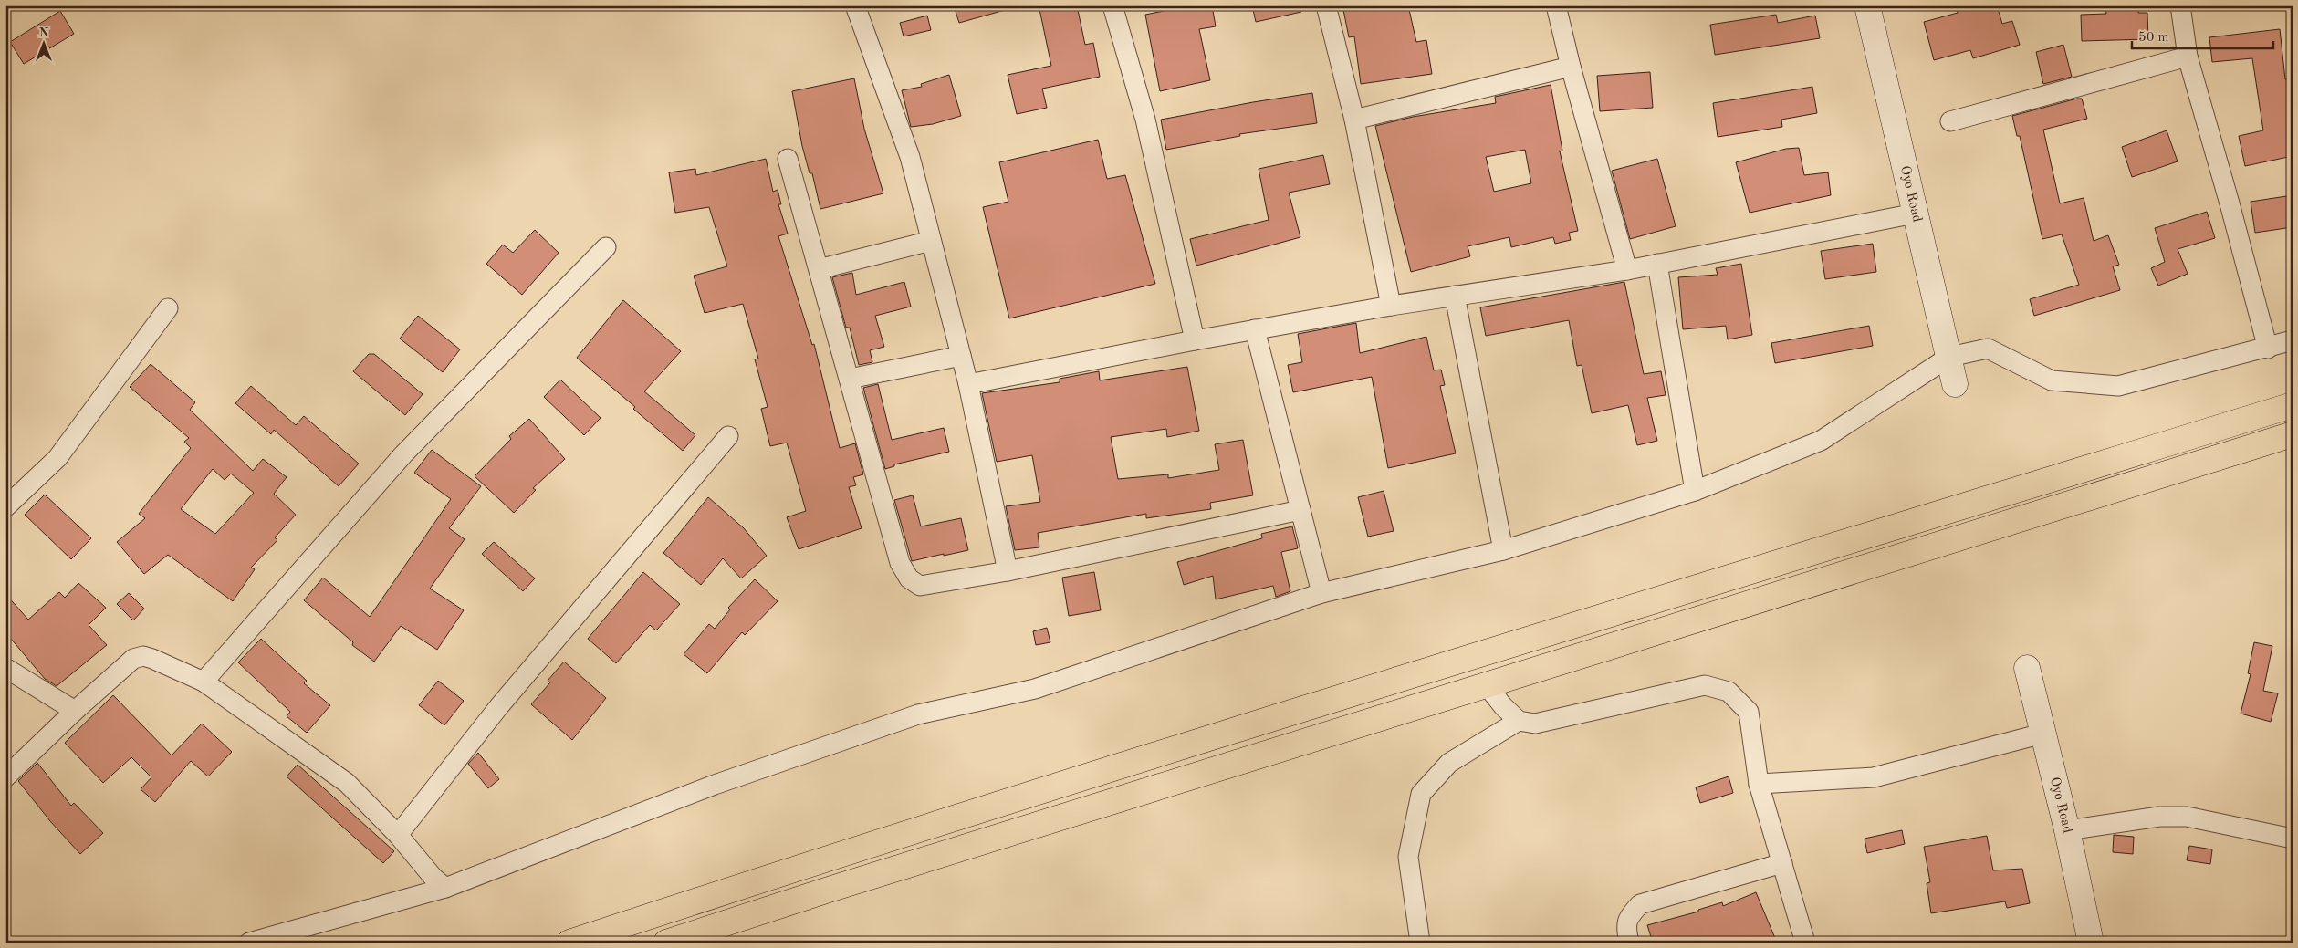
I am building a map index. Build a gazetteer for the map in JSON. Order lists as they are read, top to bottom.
{
  "streets": {
    "street": ["Oyo Road"]
  },
  "scale_bar": "50 m",
  "north": "top"
}
